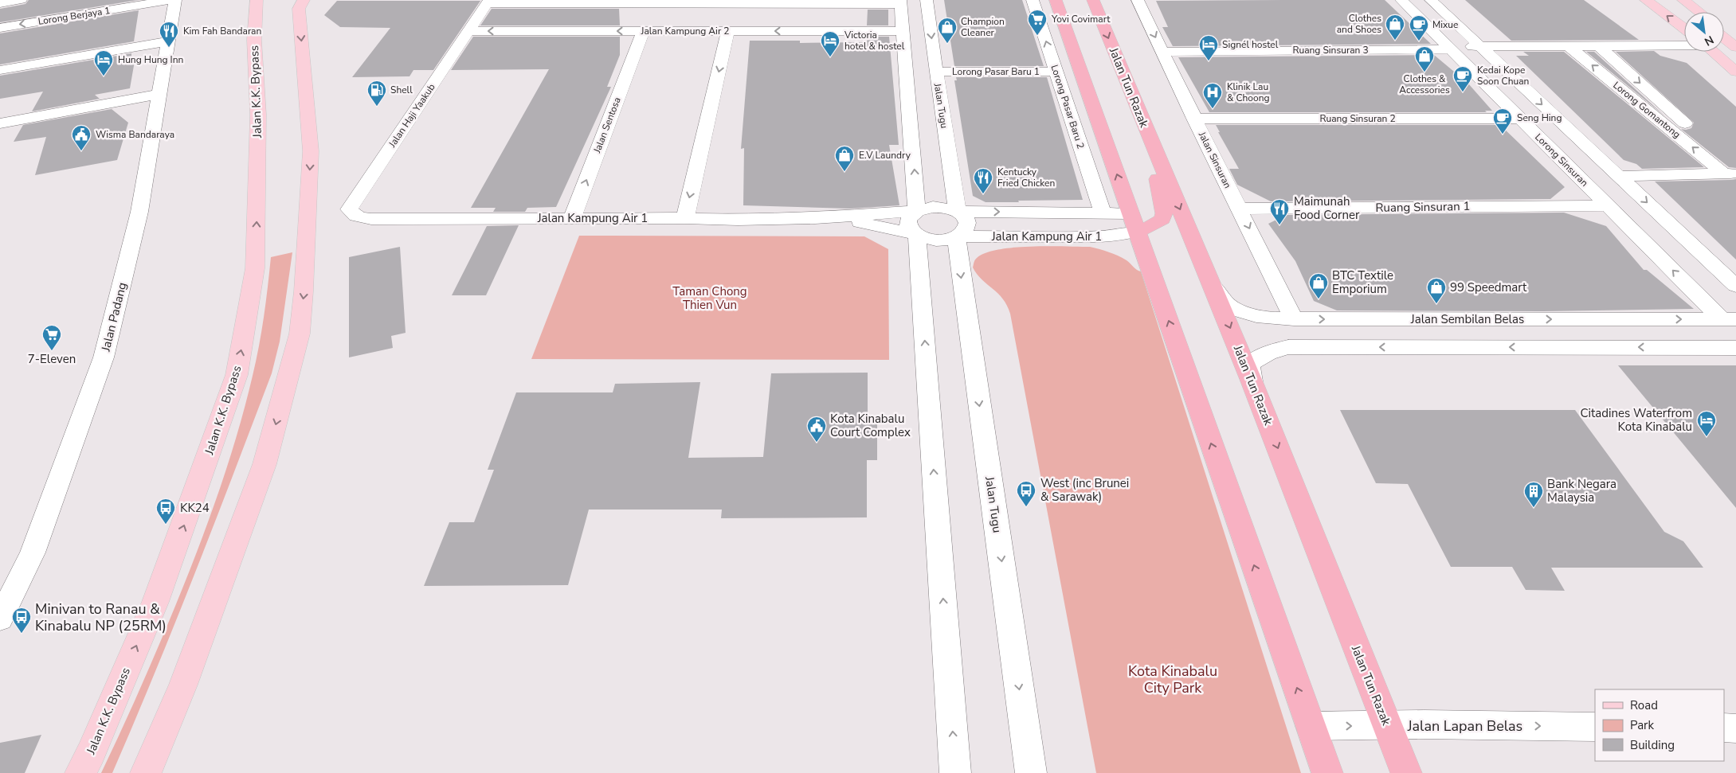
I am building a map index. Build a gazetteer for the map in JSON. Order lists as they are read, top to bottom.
{
  "streets": {
    "highway": ["Jalan Tun Razak"],
    "main road": ["Jalan K.K. Bypass"],
    "street": [
      "Lorong Berjaya 1",
      "Jalan Kampung Air 2",
      "Ruang Sinsuran 3",
      "Lorong Pasar Baru 1",
      "Jalan Tugu",
      "Lorong Pasar Baru 2",
      "Lorong Gomantong",
      "Jalan Haji Yaakub",
      "Ruang Sinsuran 2",
      "Jalan Sentosa",
      "Jalan Sinsuran",
      "Lorong Sinsuran",
      "Ruang Sinsuran 1",
      "Jalan Kampung Air 1",
      "Jalan Padang",
      "Jalan Sembilan Belas",
      "Jalan Lapan Belas"
    ]
  },
  "crossings": [
    ["Jalan Kampung Air 2", "Jalan Haji Yaakub"],
    ["Jalan Kampung Air 2", "Jalan Sentosa"],
    ["Ruang Sinsuran 3", "Lorong Gomantong"],
    ["Ruang Sinsuran 3", "Jalan Sinsuran"],
    ["Ruang Sinsuran 3", "Lorong Sinsuran"],
    ["Lorong Pasar Baru 1", "Jalan Tugu"],
    ["Lorong Pasar Baru 1", "Lorong Pasar Baru 2"],
    ["Jalan Tun Razak", "Jalan Sembilan Belas"],
    ["Jalan Tun Razak", "Jalan Lapan Belas"],
    ["Jalan Tugu", "Jalan Kampung Air 1"],
    ["Lorong Pasar Baru 2", "Jalan Kampung Air 1"],
    ["Jalan Haji Yaakub", "Jalan Kampung Air 1"],
    ["Ruang Sinsuran 2", "Jalan Sinsuran"],
    ["Ruang Sinsuran 2", "Lorong Sinsuran"],
    ["Jalan Sentosa", "Jalan Kampung Air 1"],
    ["Jalan Sinsuran", "Ruang Sinsuran 1"],
    ["Jalan Sinsuran", "Jalan Sembilan Belas"],
    ["Lorong Sinsuran", "Ruang Sinsuran 1"],
    ["Lorong Sinsuran", "Jalan Sembilan Belas"]
  ],
  "one_way": ["Jalan Sinsuran", "Jalan Lapan Belas"],
  "parks": ["Taman Chong Thien Vun", "Kota Kinabalu City Park"],
  "places": {
    "supermarket": ["Yovi Covimart", "7-Eleven"],
    "shop": [
      "Clothes and Shoes",
      "Champion Cleaner",
      "Clothes & Accessories",
      "E.V Laundry",
      "BTC Textile Emporium",
      "99 Speedmart"
    ],
    "cafe": ["Mixue", "Kedai Kope Soon Chuan", "Seng Hing"],
    "restaurant": ["Kim Fah Bandaran", "Kentucky Fried Chicken", "Maimunah Food Corner"],
    "hotel": [
      "Victoria hotel & hostel",
      "Signél hostel",
      "Hung Hung Inn",
      "Citadines Waterfrom Kota Kinabalu"
    ],
    "fuel station": ["Shell"],
    "hospital": ["Klinik Lau & Choong"],
    "public building": ["Wisma Bandaraya", "Kota Kinabalu Court Complex"],
    "bus stop": ["West (inc Brunei & Sarawak)", "KK24", "Minivan to Ranau & Kinabalu NP (25RM)"],
    "building": ["Bank Negara Malaysia"]
  },
  "legend": ["Road", "Park", "Building"],
  "north": "bottom right"
}
